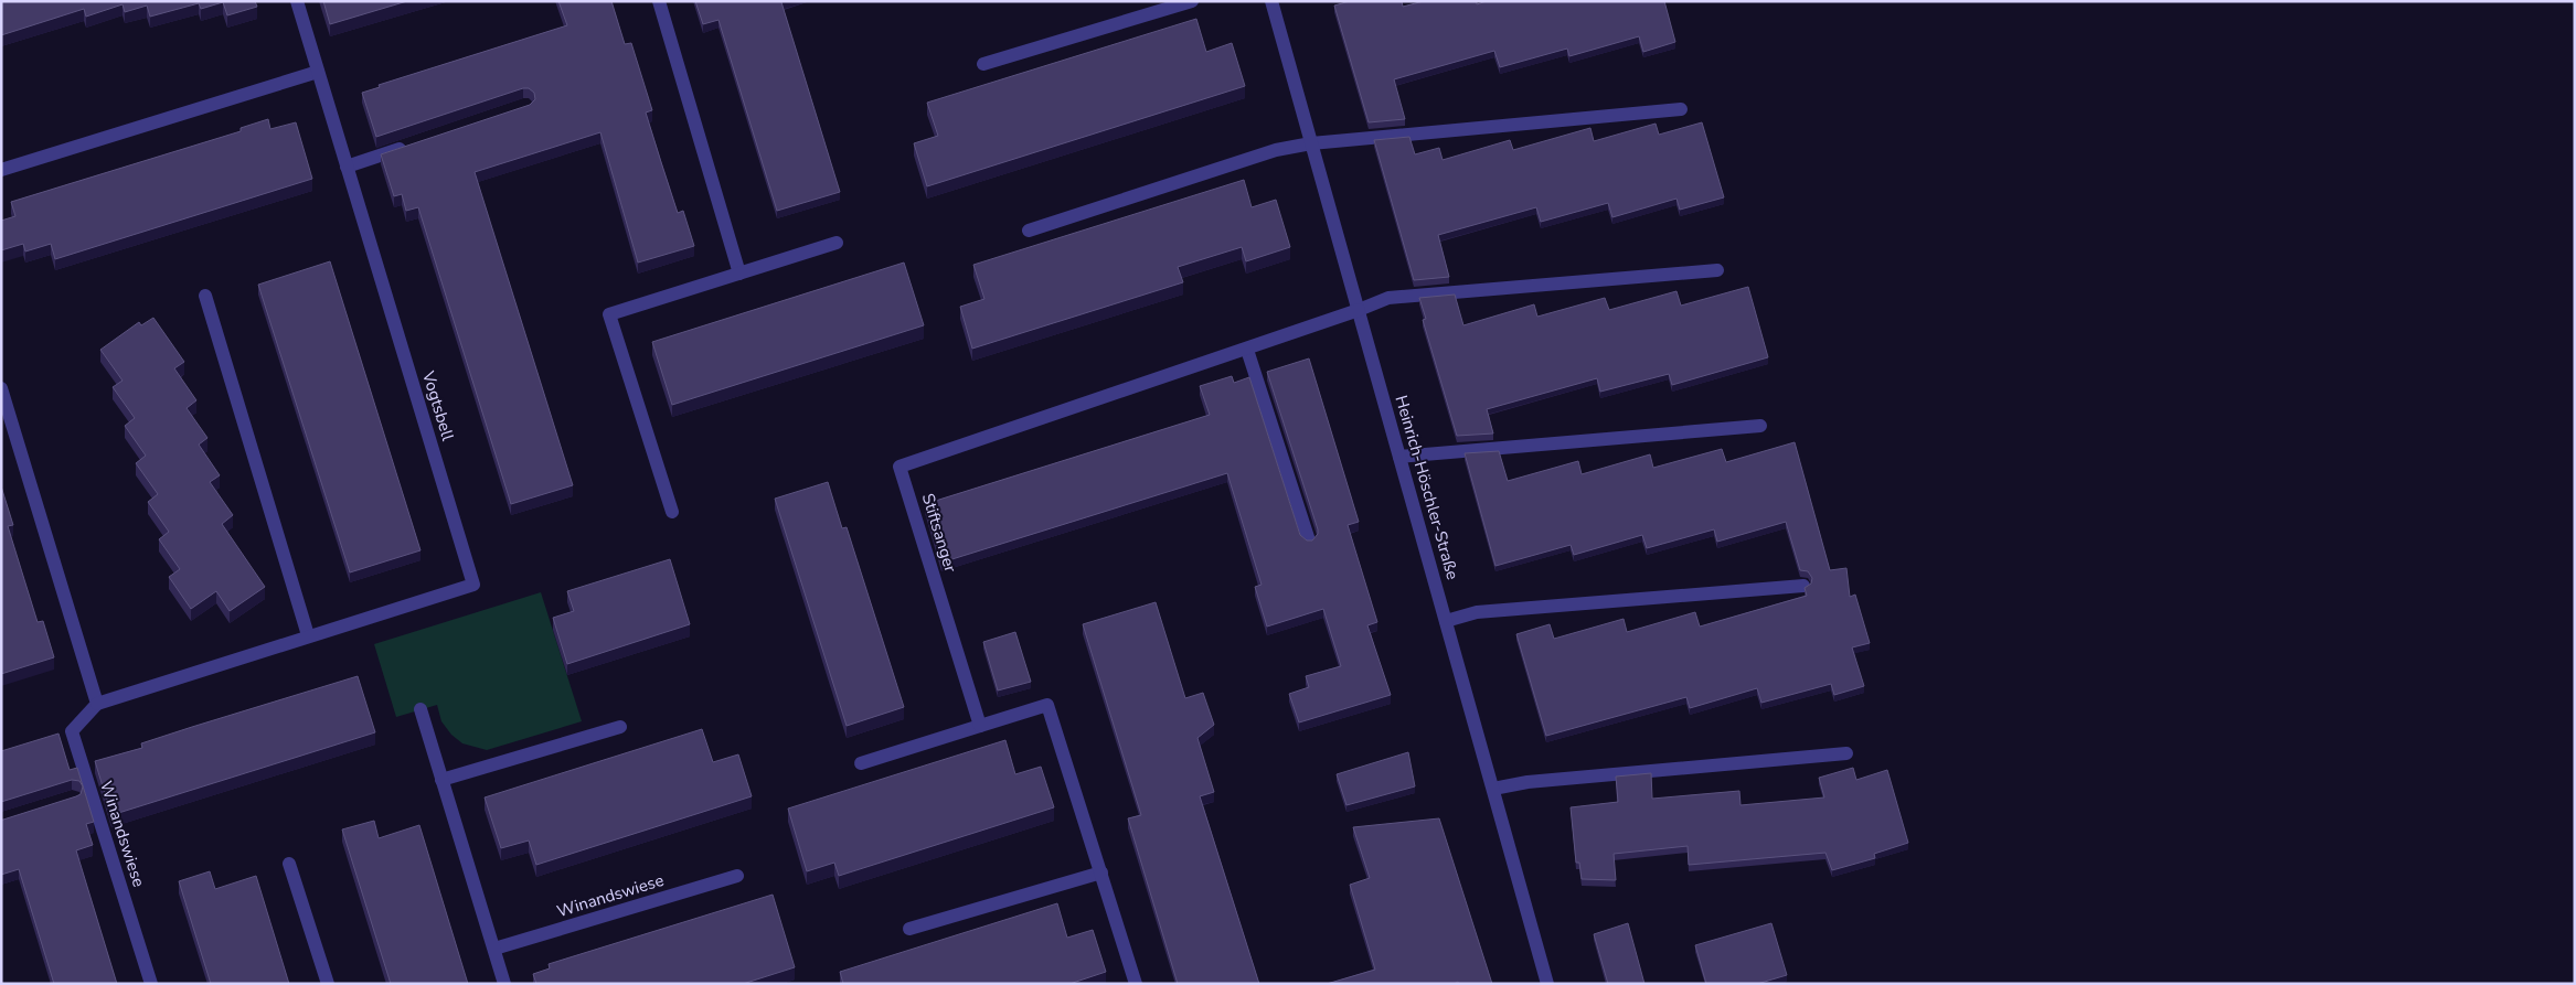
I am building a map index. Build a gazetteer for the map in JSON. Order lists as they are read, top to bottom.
{
  "streets": {
    "street": [
      "Vogtsbell",
      "Heinrich-Höschler-Straße",
      "Stiftsanger",
      "Winandswiese"
    ]
  },
  "crossings": [
    ["Vogtsbell", "Winandswiese"],
    ["Heinrich-Höschler-Straße", "Stiftsanger"]
  ]
}
